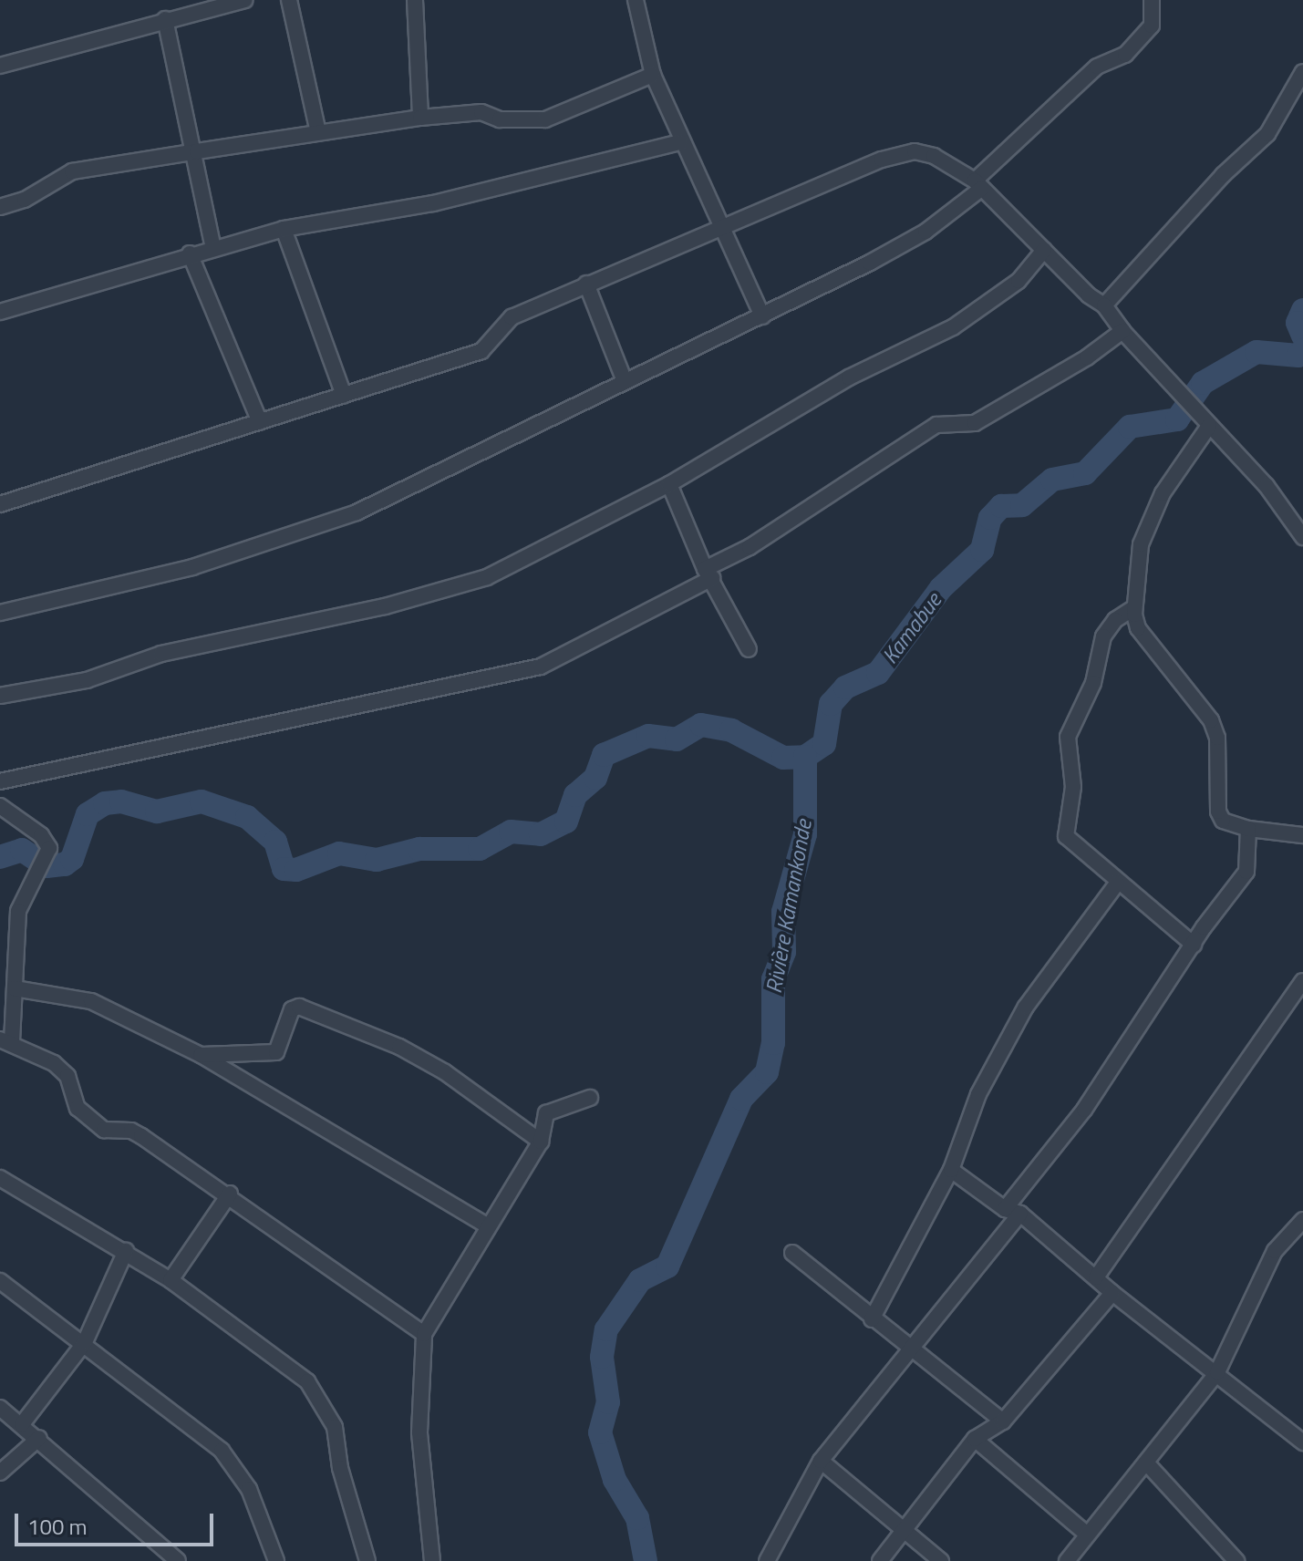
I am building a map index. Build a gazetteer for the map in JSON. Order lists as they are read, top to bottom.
{
  "water": ["Kamabue", "Rivière Kamankonde"],
  "scale_bar": "100 m"
}
